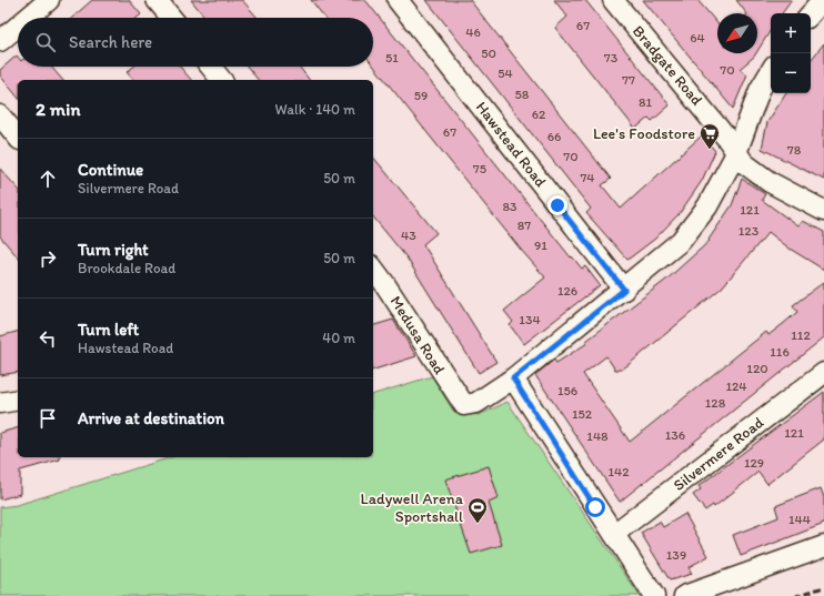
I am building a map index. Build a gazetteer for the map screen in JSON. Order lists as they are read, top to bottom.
{
  "streets": {
    "street": [
      "Bradgate Road",
      "Hawstead Road",
      "Medusa Road",
      "Silvermere Road"
    ]
  },
  "places": {
    "supermarket": ["Lee's Foodstore"],
    "sports": ["Ladywell Arena Sportshall"]
  },
  "house_numbers": [
    "67",
    "46",
    "64",
    "50",
    "51",
    "73",
    "70",
    "54",
    "77",
    "58",
    "59",
    "81",
    "62",
    "67",
    "66",
    "78",
    "70",
    "75",
    "74",
    "83",
    "121",
    "87",
    "123",
    "43",
    "91",
    "126",
    "134",
    "112",
    "116",
    "120",
    "124",
    "156",
    "128",
    "152",
    "121",
    "136",
    "148",
    "129",
    "142",
    "144",
    "139"
  ],
  "north": "bottom left",
  "page": {
    "map_buttons": ["+", "−"],
    "search": "Search here",
    "heading": ["2 min", "Walk · 140 m"],
    "list": [
      ["Continue", "Silvermere Road", "50 m"],
      ["Turn right", "Brookdale Road", "50 m"],
      ["Turn left", "Hawstead Road", "40 m"],
      "Arrive at destination"
    ]
  }
}
